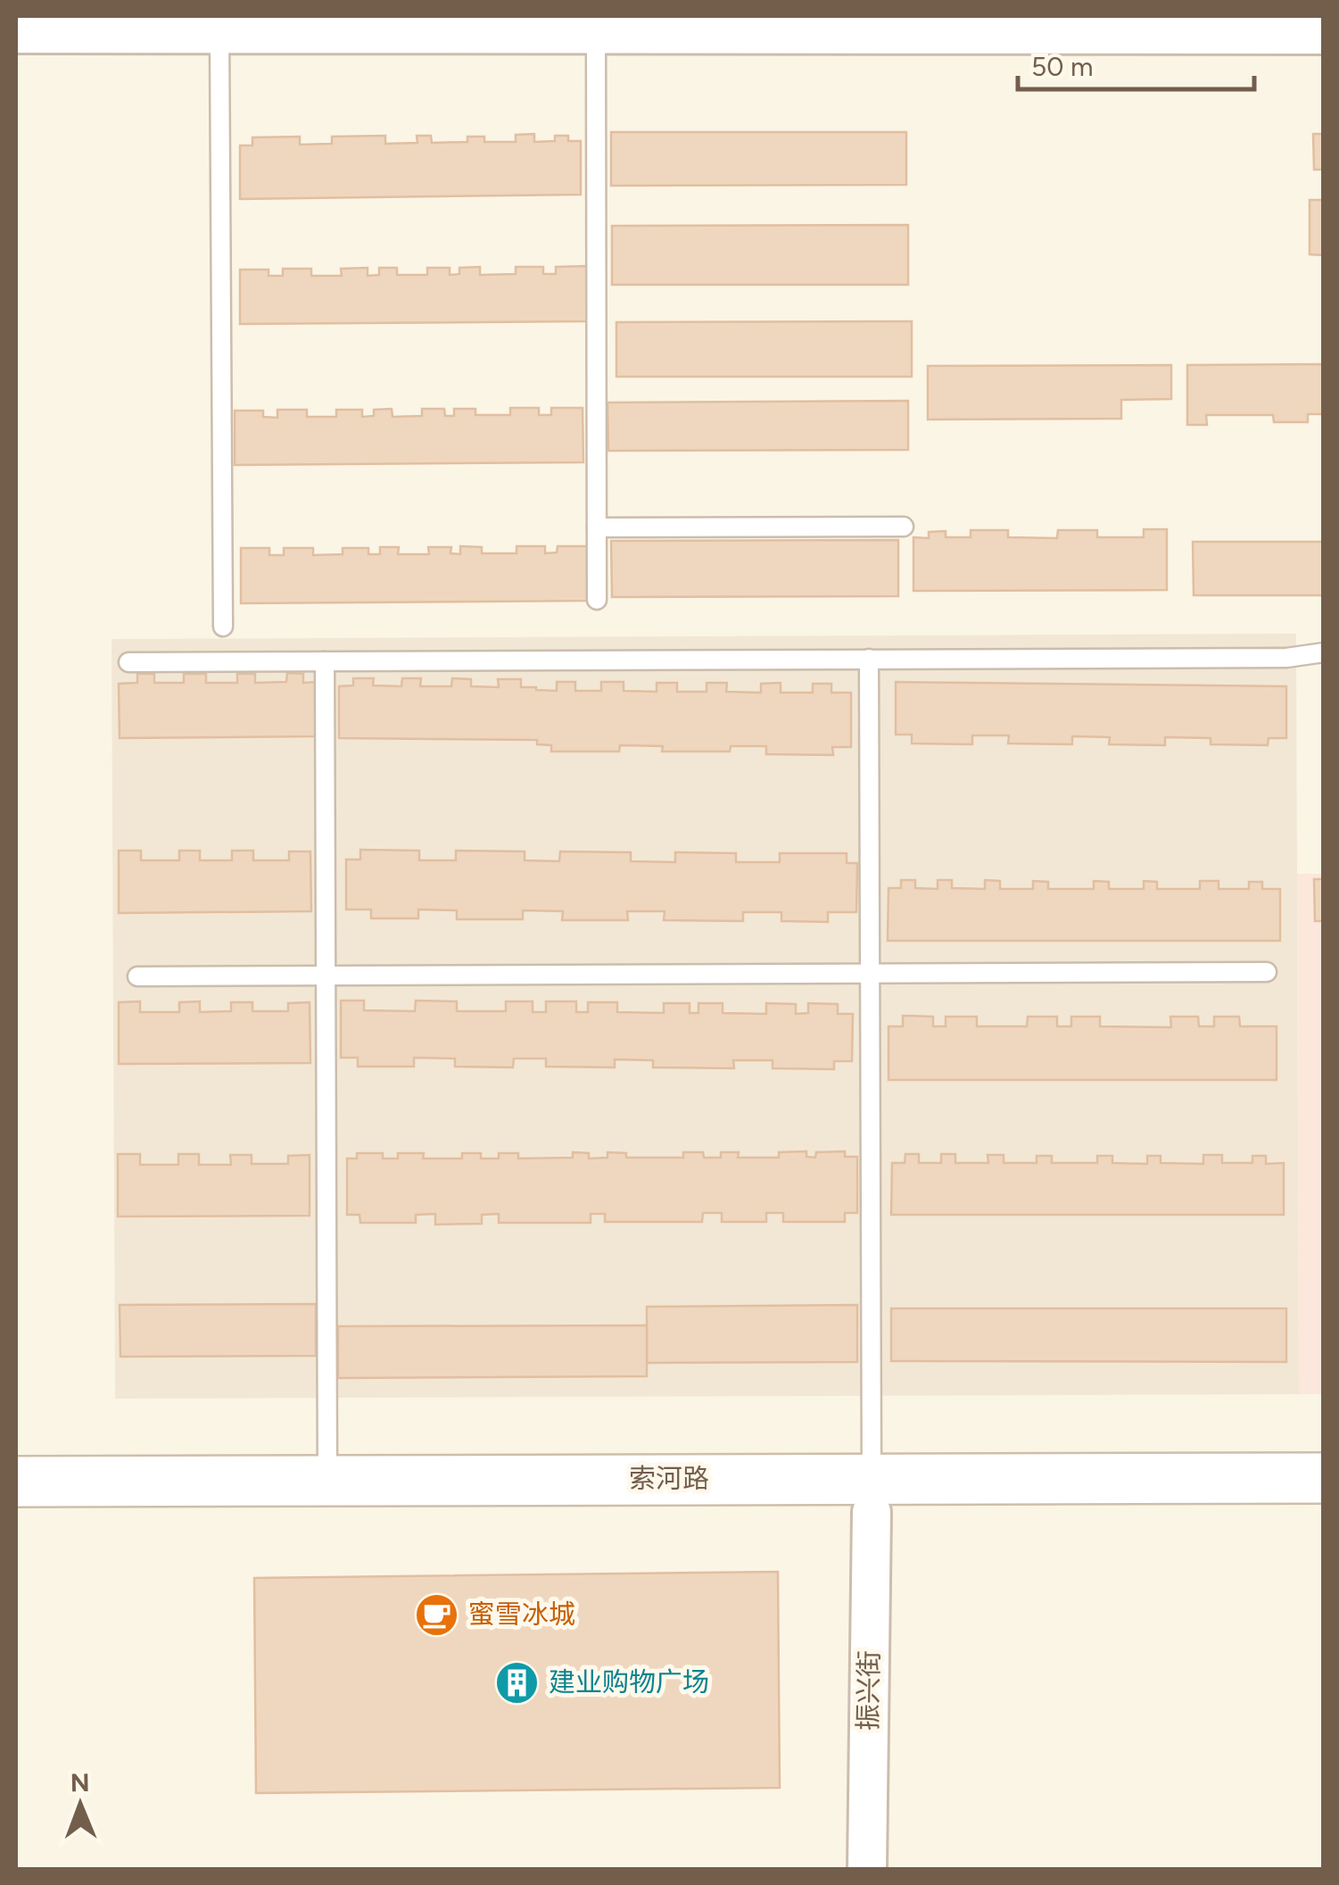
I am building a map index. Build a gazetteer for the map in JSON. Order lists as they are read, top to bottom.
{
  "streets": {
    "main road": ["索河路"],
    "street": ["振兴街"]
  },
  "crossings": [
    ["索河路", "振兴街"]
  ],
  "places": {
    "cafe": ["蜜雪冰城"],
    "building": ["建业购物广场"]
  },
  "scale_bar": "50 m",
  "north": "top"
}
